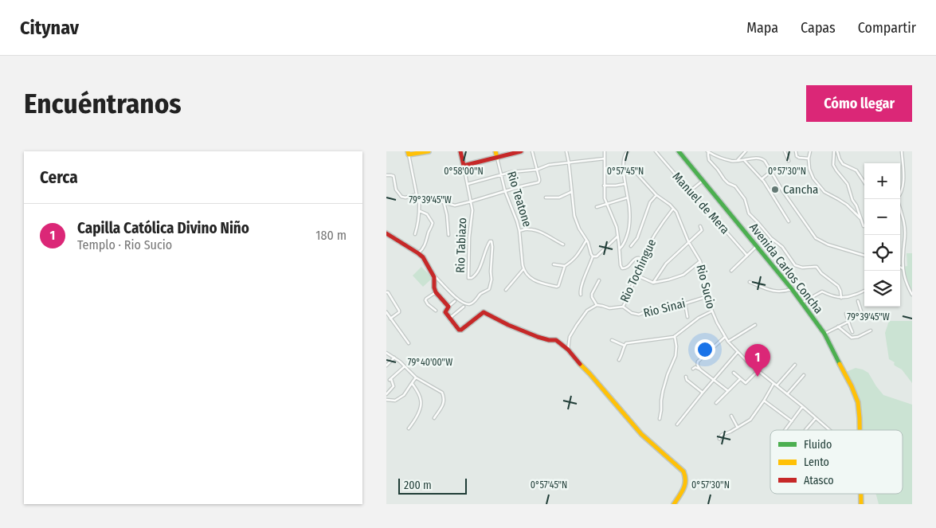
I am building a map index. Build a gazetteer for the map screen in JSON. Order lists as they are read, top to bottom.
{
  "streets": {
    "street": [
      "Rio Teatone",
      "Manuel de Mera",
      "Rio Tabiazo",
      "Avenida Carlos Concha",
      "Rio Tochingue",
      "Rio Sucio",
      "Rio Sinai"
    ]
  },
  "crossings": [
    ["Rio Tochingue", "Rio Sucio"],
    ["Rio Tochingue", "Rio Sinai"],
    ["Rio Sucio", "Rio Sinai"]
  ],
  "places": ["Cancha"],
  "legend": ["Fluido", "Lento", "Atasco"],
  "scale_bar": "200 m",
  "page": {
    "header": "Citynav",
    "nav": ["Mapa", "Capas", "Compartir"],
    "buttons": "Cómo llegar",
    "title": "Encuéntranos",
    "heading": "Cerca",
    "map_buttons": ["+", "−"],
    "list": [
      {
        "mark": "1",
        "name": "Capilla Católica Divino Niño",
        "note": "Templo · Rio Sucio",
        "value": "180 m"
      }
    ],
    "pins": "1",
    "scale": "200 m"
  },
  "coordinates": [
    "0°58'00\"N",
    "0°57'45\"N",
    "0°57'30\"N",
    "79°39'45\"W",
    "79°40'00\"W"
  ]
}
